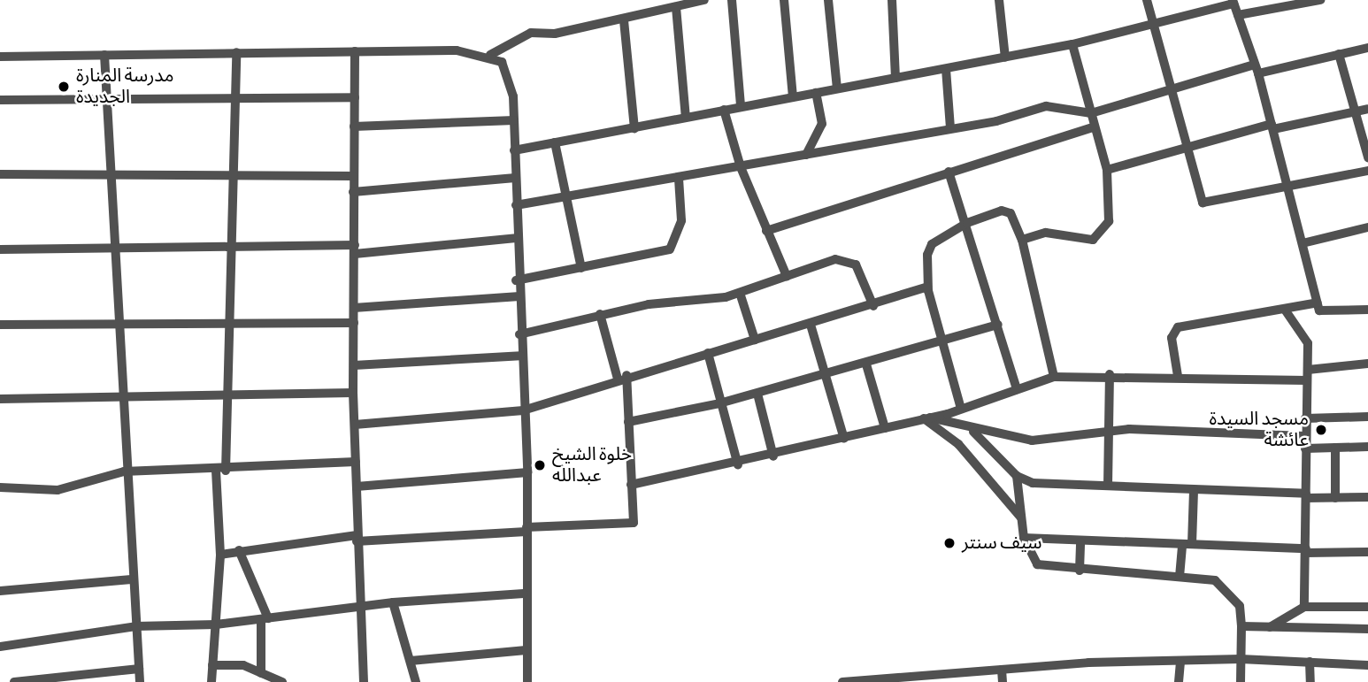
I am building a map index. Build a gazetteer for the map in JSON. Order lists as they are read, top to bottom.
{
  "places": [
    "مدرسة المنارة الجديدة",
    "مسجد السيدة عائشة",
    "خلوة الشيخ عبدالله",
    "سيف سنتر"
  ]
}
